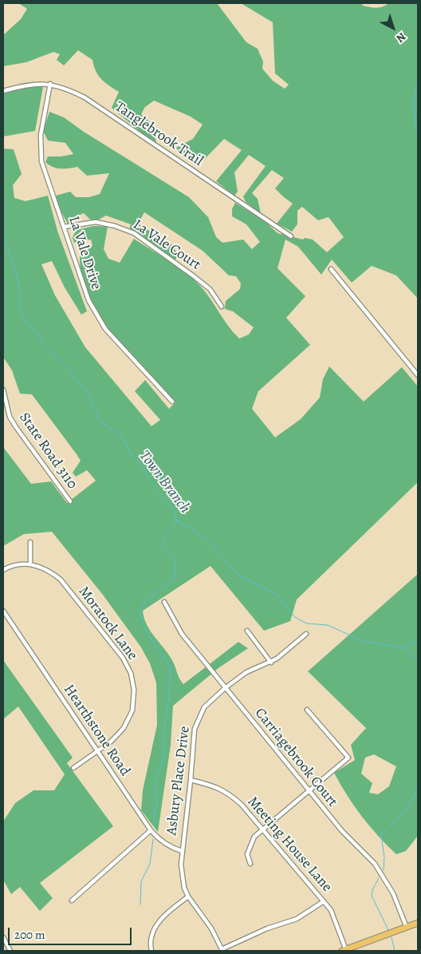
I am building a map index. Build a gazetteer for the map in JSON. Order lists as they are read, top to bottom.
{
  "streets": {
    "street": [
      "Tanglebrook Trail",
      "La Vale Court",
      "La Vale Drive",
      "State Road 3110",
      "Moratock Lane",
      "Hearthstone Road",
      "Carriagebrook Court",
      "Asbury Place Drive",
      "Meeting House Lane"
    ]
  },
  "crossings": [
    ["Tanglebrook Trail", "La Vale Drive"],
    ["La Vale Court", "La Vale Drive"],
    ["Moratock Lane", "Hearthstone Road"],
    ["Hearthstone Road", "Asbury Place Drive"],
    ["Carriagebrook Court", "Asbury Place Drive"],
    ["Asbury Place Drive", "Meeting House Lane"]
  ],
  "water": ["Town Branch"],
  "scale_bar": "200 m",
  "north": "bottom right"
}
